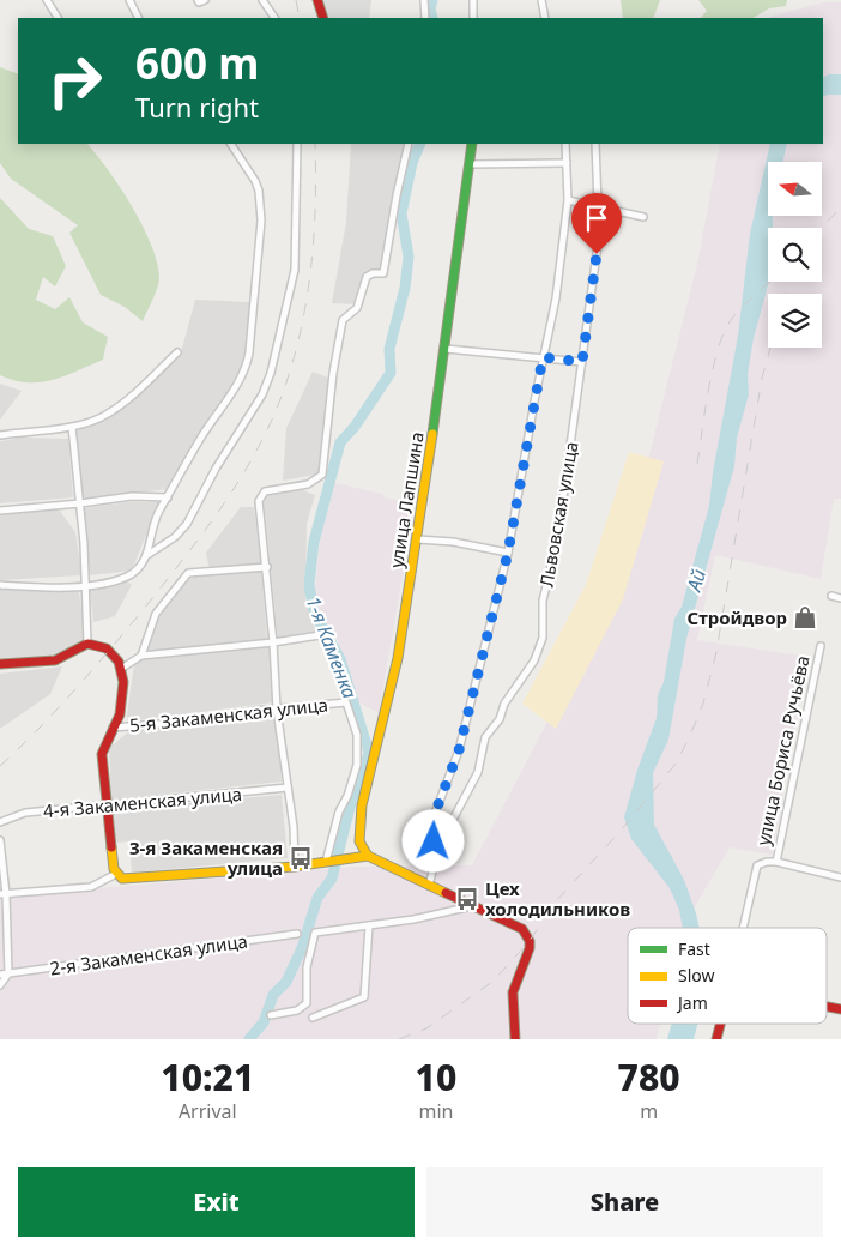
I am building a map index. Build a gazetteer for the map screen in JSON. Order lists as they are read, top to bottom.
{
  "streets": {
    "street": [
      "улица Лапшина",
      "Львовская улица",
      "5-я Закаменская улица",
      "улица Бориса Ручьёва",
      "4-я Закаменская улица",
      "2-я Закаменская улица"
    ]
  },
  "water": ["Ай", "1-я Каменка"],
  "places": {
    "shop": ["Стройдвор"],
    "bus stop": ["3-я Закаменская улица", "Цех холодильников"]
  },
  "legend": ["Fast", "Slow", "Jam"],
  "north": "left",
  "page": {
    "turn": ["600 m", "Turn right"],
    "eta": [
      "10:21",
      "Arrival",
      "10",
      "min",
      "780",
      "m"
    ],
    "buttons": ["Exit", "Share"]
  }
}
